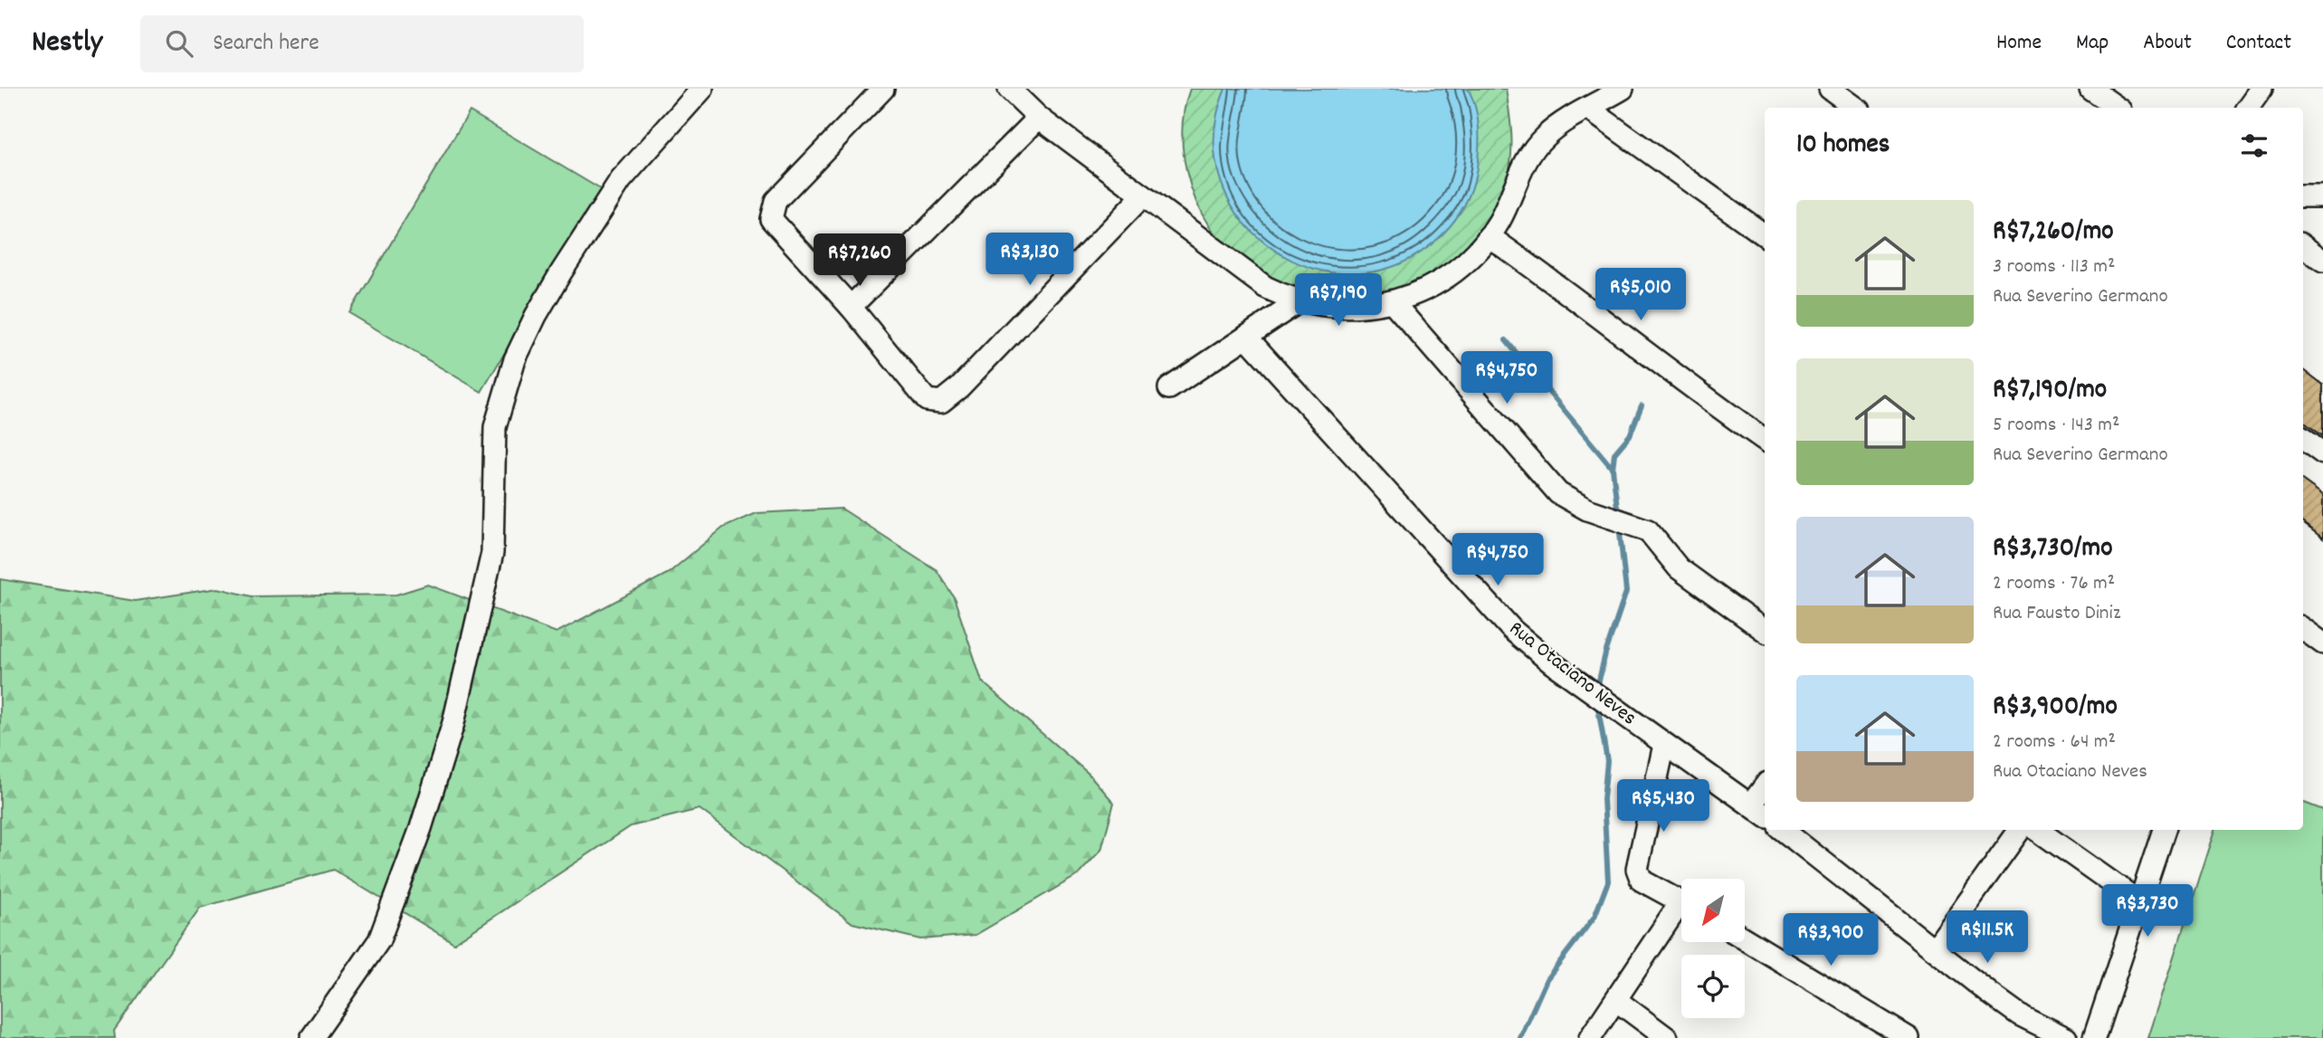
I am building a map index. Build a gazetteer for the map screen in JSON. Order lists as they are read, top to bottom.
{
  "streets": {
    "street": ["Rua Otaciano Neves"]
  },
  "north": "bottom left",
  "page": {
    "header": "Nestly",
    "search": "Search here",
    "nav": [
      "Home",
      "Map",
      "About",
      "Contact"
    ],
    "heading": "10 homes",
    "list": [
      {
        "name": "R$7,260/mo",
        "note": "3 rooms · 113 m² · Rua Severino Germano"
      },
      {
        "name": "R$7,190/mo",
        "note": "5 rooms · 143 m² · Rua Severino Germano"
      },
      {
        "name": "R$3,730/mo",
        "note": "2 rooms · 76 m² · Rua Fausto Diniz"
      },
      {
        "name": "R$3,900/mo",
        "note": "2 rooms · 64 m² · Rua Otaciano Neves"
      }
    ],
    "price": [
      "R$3,130",
      "R$7,260",
      "R$5,010",
      "R$7,190",
      "R$4,750",
      "R$4,750",
      "R$5,430",
      "R$3,730",
      "R$11.5K",
      "R$3,900"
    ]
  }
}
